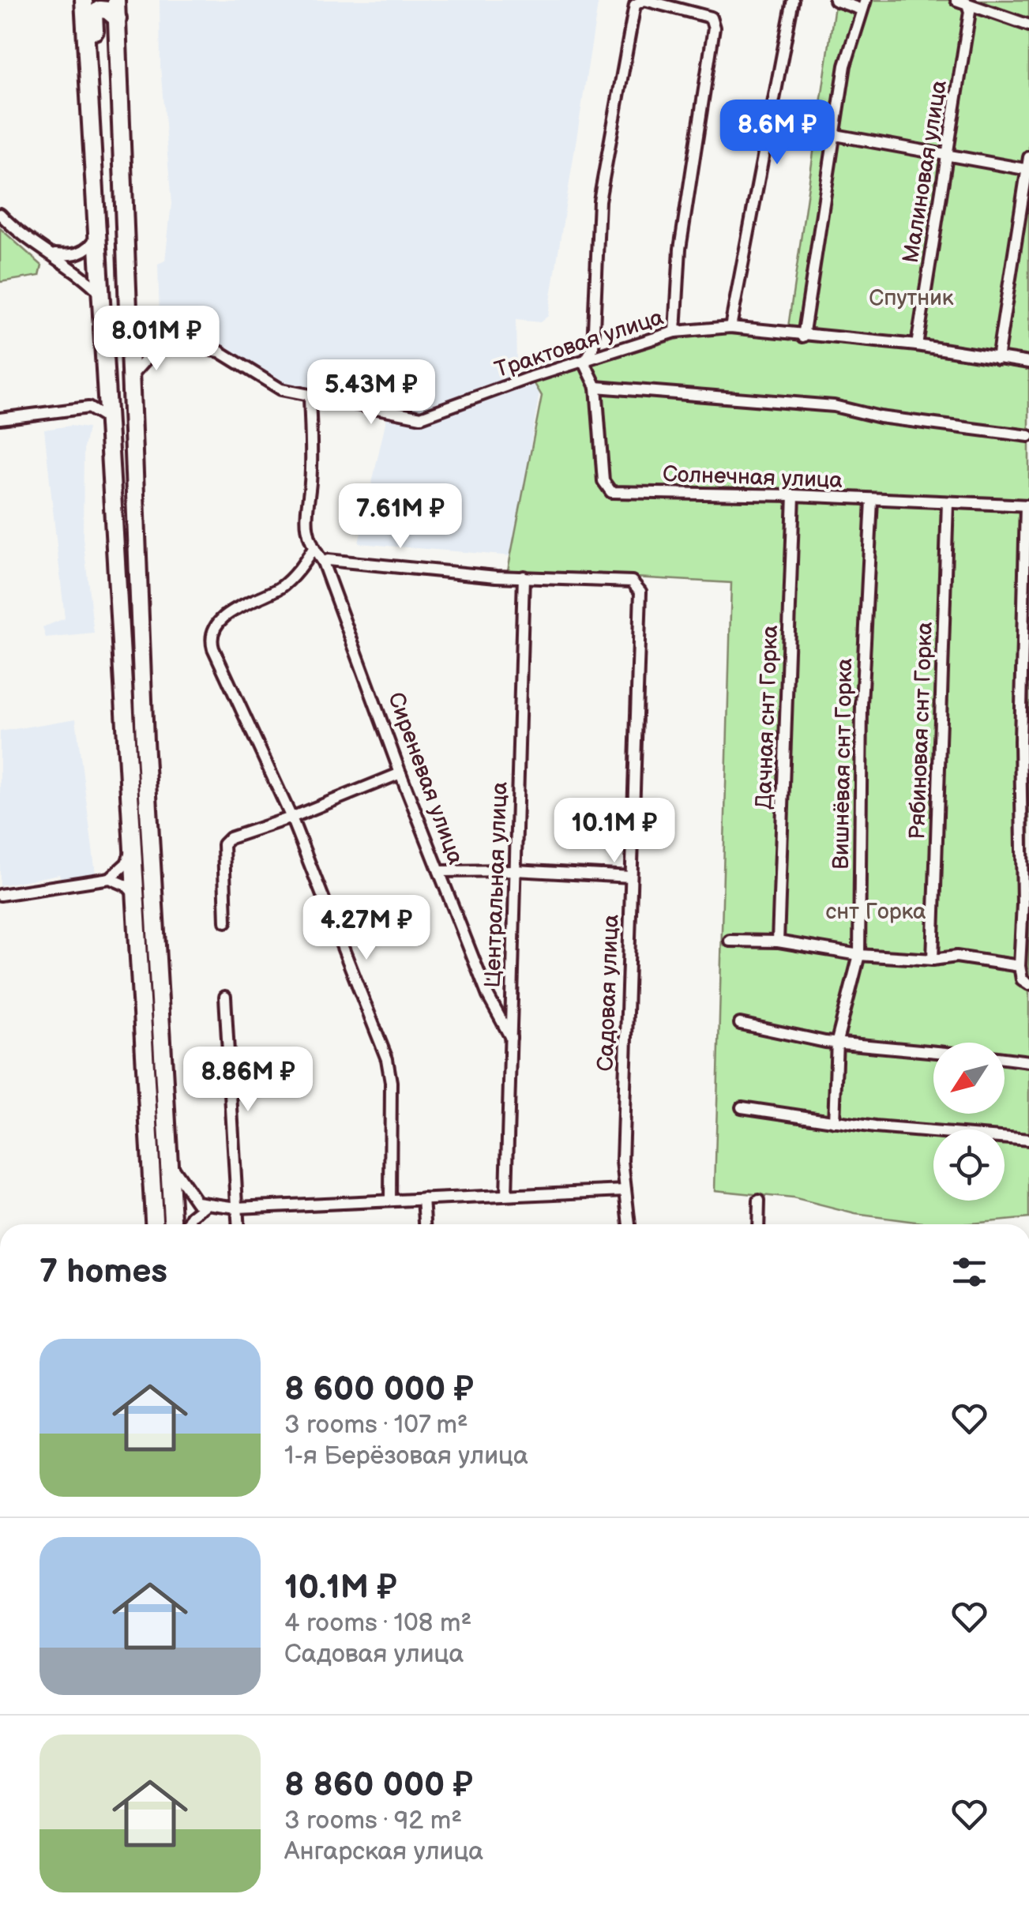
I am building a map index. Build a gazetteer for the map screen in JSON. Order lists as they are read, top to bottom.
{
  "streets": {
    "street": [
      "Малиновая улица",
      "Трактовая улица",
      "Солнечная улица",
      "Дачная снт Горка",
      "Рябиновая снт Горка",
      "Вишнёвая снт Горка",
      "Сиреневая улица",
      "Центральная улица",
      "Садовая улица"
    ]
  },
  "crossings": [
    ["Малиновая улица", "Трактовая улица"],
    ["Трактовая улица", "Солнечная улица"],
    ["Солнечная улица", "Дачная снт Горка"],
    ["Солнечная улица", "Рябиновая снт Горка"],
    ["Солнечная улица", "Вишнёвая снт Горка"],
    ["Сиреневая улица", "Центральная улица"],
    ["Сиреневая улица", "Садовая улица"],
    ["Центральная улица", "Садовая улица"]
  ],
  "parks": ["Спутник", "снт Горка"],
  "north": "bottom left",
  "page": {
    "price": [
      "8.6M ₽",
      "8.01M ₽",
      "5.43M ₽",
      "7.61M ₽",
      "10.1M ₽",
      "4.27M ₽",
      "8.86M ₽"
    ],
    "heading": "7 homes",
    "list": [
      {
        "name": "8 600 000 ₽",
        "note": "3 rooms · 107 m² · 1-я Берёзовая улица"
      },
      {
        "name": "10.1M ₽",
        "note": "4 rooms · 108 m² · Садовая улица"
      },
      {
        "name": "8 860 000 ₽",
        "note": "3 rooms · 92 m² · Ангарская улица"
      }
    ]
  }
}
